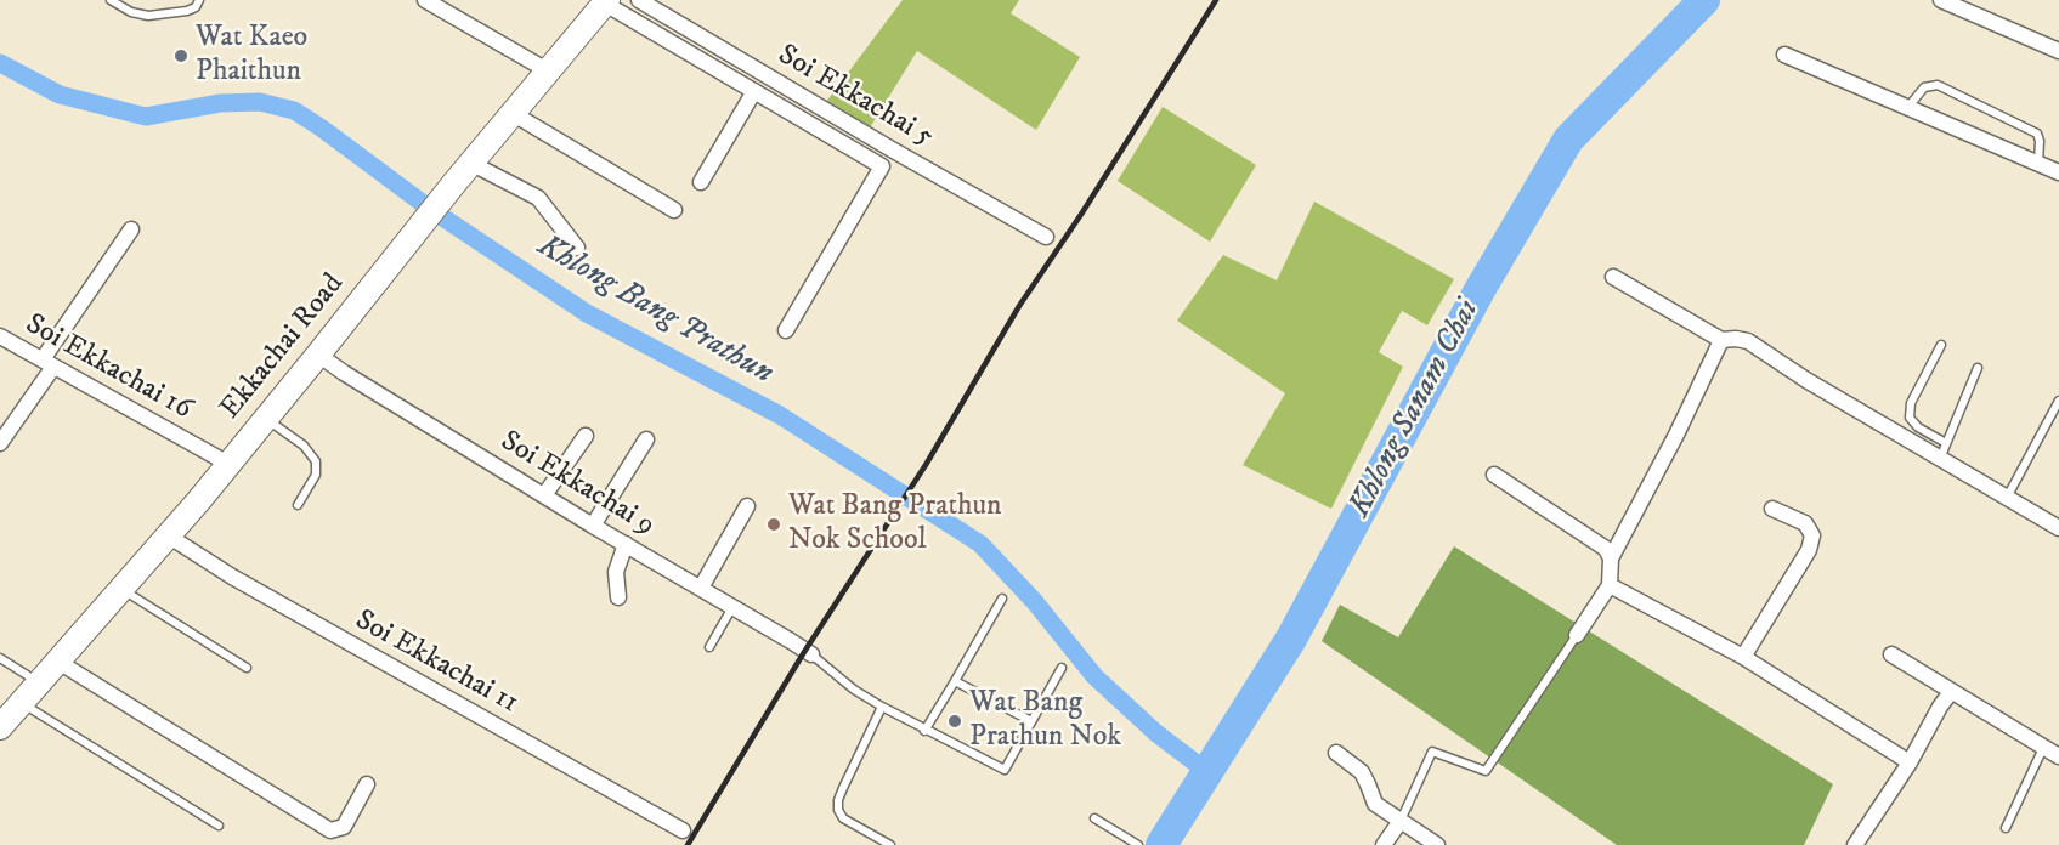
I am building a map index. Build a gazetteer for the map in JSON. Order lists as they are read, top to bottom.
{
  "streets": {
    "main road": ["Ekkachai Road"],
    "street": [
      "Soi Ekkachai 5",
      "Soi Ekkachai 16",
      "Soi Ekkachai 9",
      "Soi Ekkachai 11"
    ]
  },
  "crossings": [
    ["Ekkachai Road", "Soi Ekkachai 16"],
    ["Ekkachai Road", "Soi Ekkachai 9"],
    ["Ekkachai Road", "Soi Ekkachai 11"]
  ],
  "water": ["Khlong Bang Prathun", "Khlong Sanam Chai"],
  "places": ["Wat Kaeo Phaithun", "Wat Bang Prathun Nok School", "Wat Bang Prathun Nok"]
}
